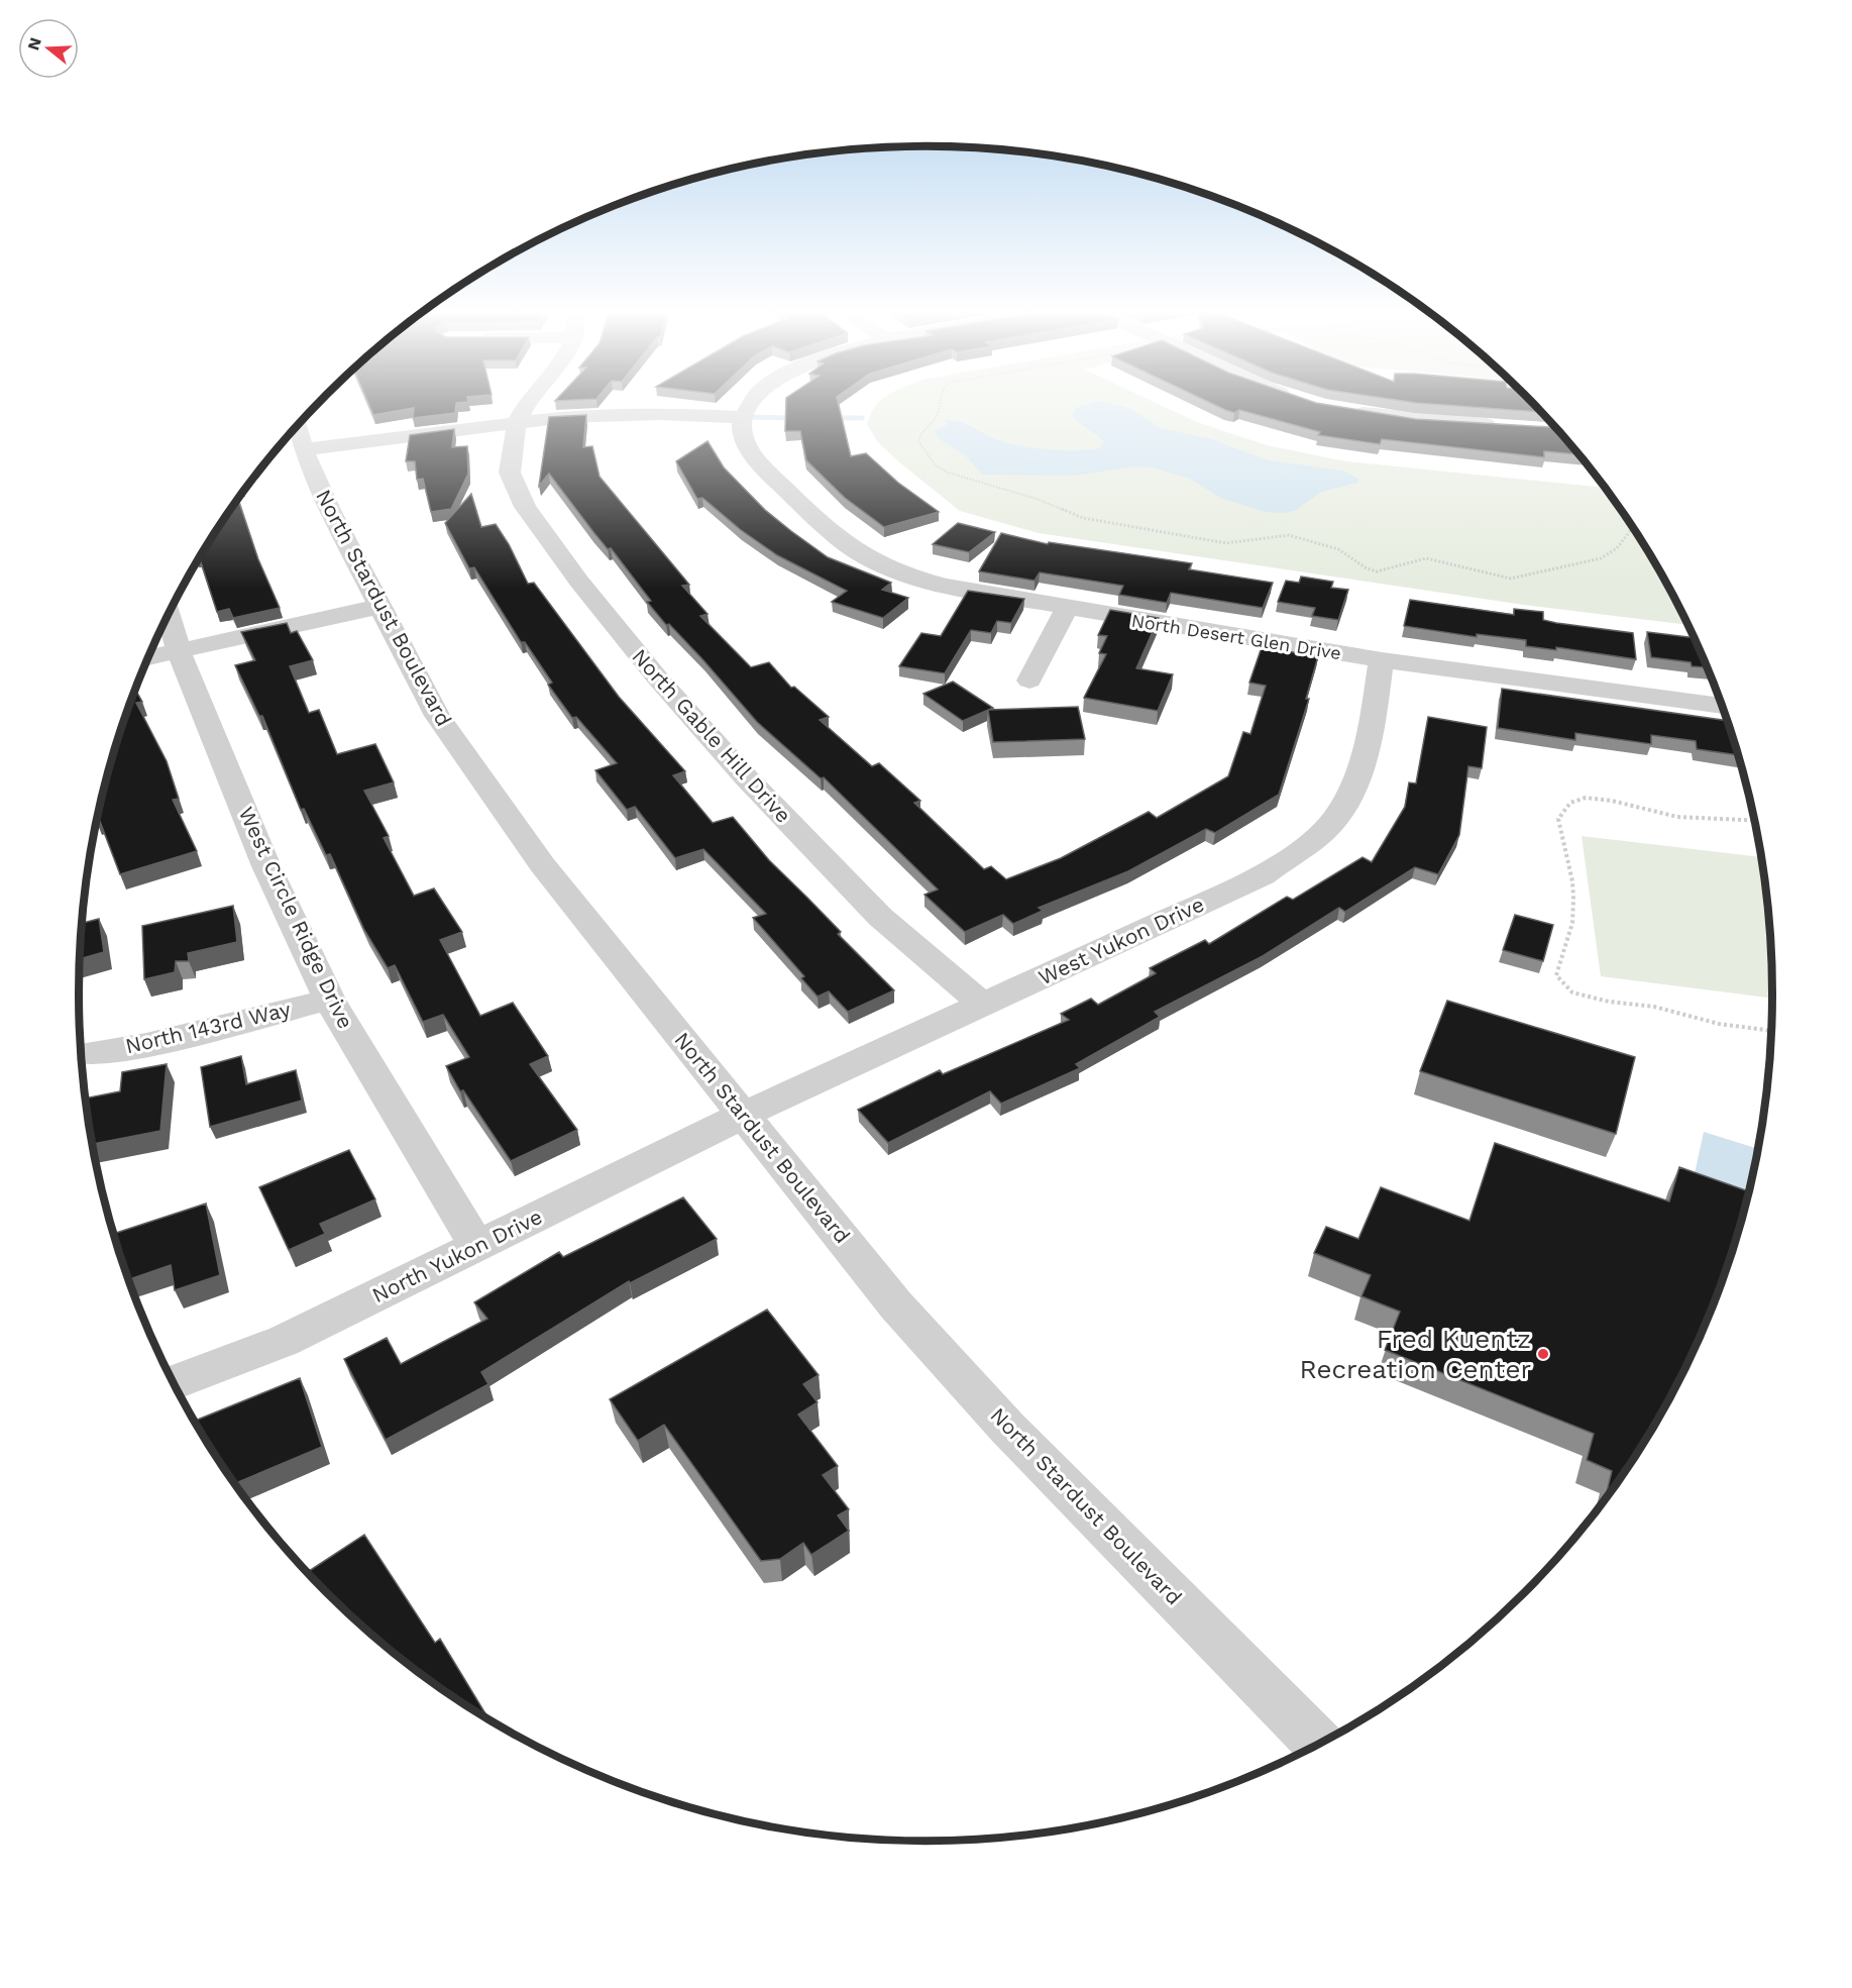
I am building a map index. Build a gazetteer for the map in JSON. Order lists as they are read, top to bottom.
{
  "streets": {
    "street": [
      "North Stardust Boulevard",
      "North Desert Glen Drive",
      "North Gable Hill Drive",
      "West Circle Ridge Drive",
      "West Yukon Drive",
      "North 143rd Way",
      "North Yukon Drive"
    ]
  },
  "crossings": [
    ["North Stardust Boulevard", "West Yukon Drive"],
    ["North Stardust Boulevard", "North Yukon Drive"],
    ["North Desert Glen Drive", "West Yukon Drive"],
    ["North Gable Hill Drive", "West Yukon Drive"],
    ["West Circle Ridge Drive", "North 143rd Way"],
    ["West Circle Ridge Drive", "North Yukon Drive"],
    ["West Yukon Drive", "North Yukon Drive"]
  ],
  "places": ["Fred Kuentz Recreation Center"],
  "north": "left"
}
